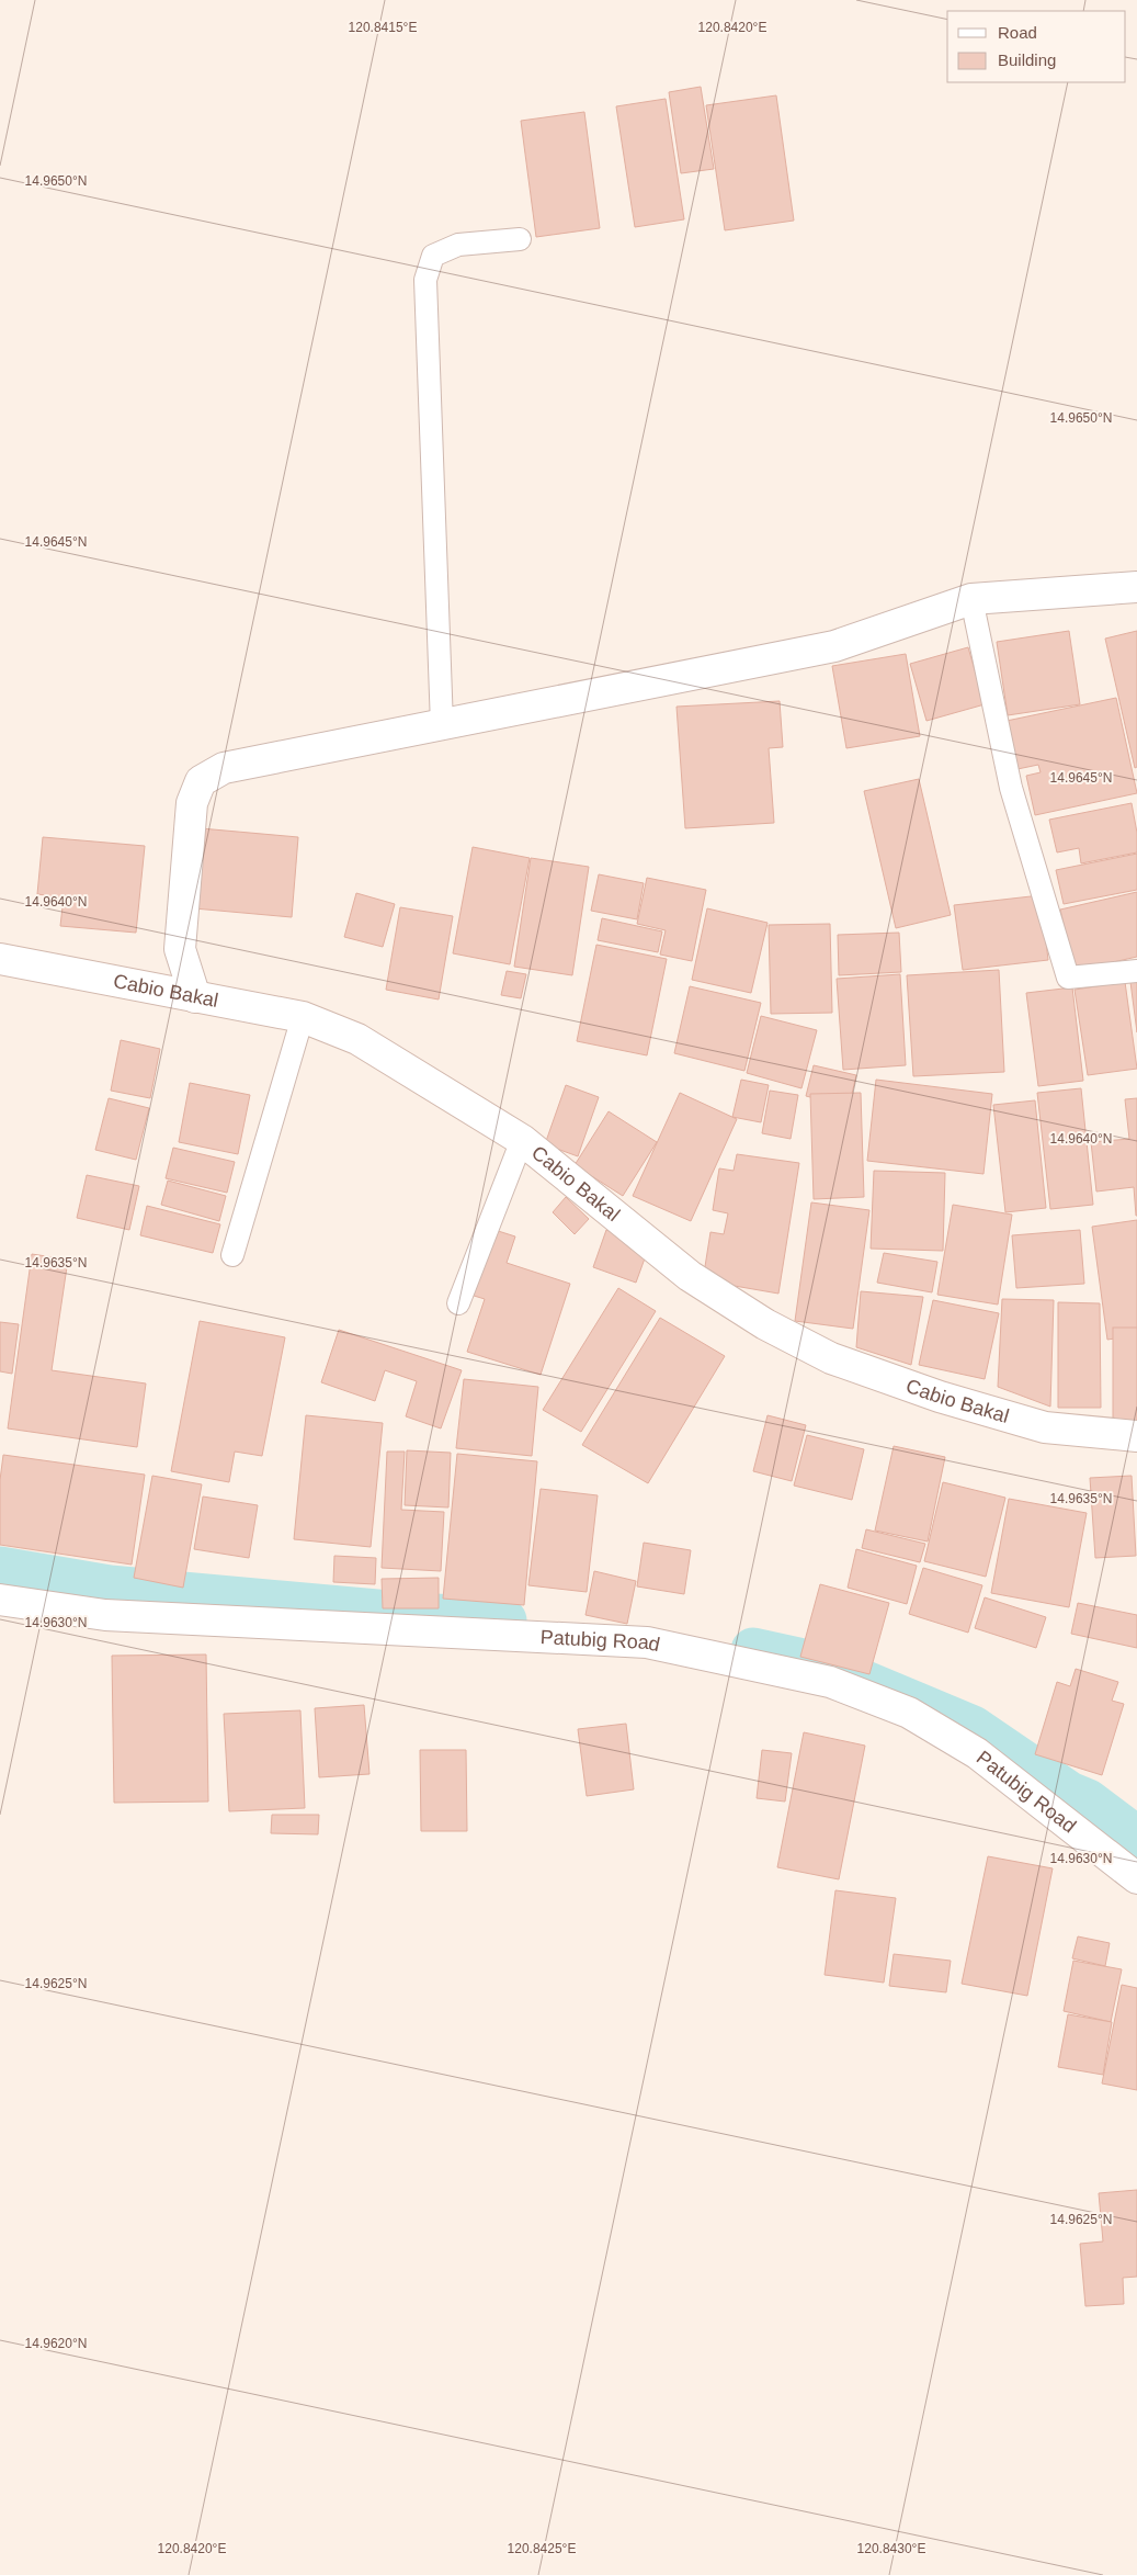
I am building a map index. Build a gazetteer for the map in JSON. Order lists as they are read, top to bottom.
{
  "streets": {
    "street": ["Cabio Bakal", "Patubig Road"]
  },
  "legend": ["Road", "Building"],
  "coordinates": [
    "120.8415°E",
    "120.8420°E",
    "14.9650°N",
    "14.9645°N",
    "14.9640°N",
    "14.9635°N",
    "14.9630°N",
    "14.9625°N",
    "14.9620°N",
    "120.8425°E",
    "120.8430°E"
  ]
}
